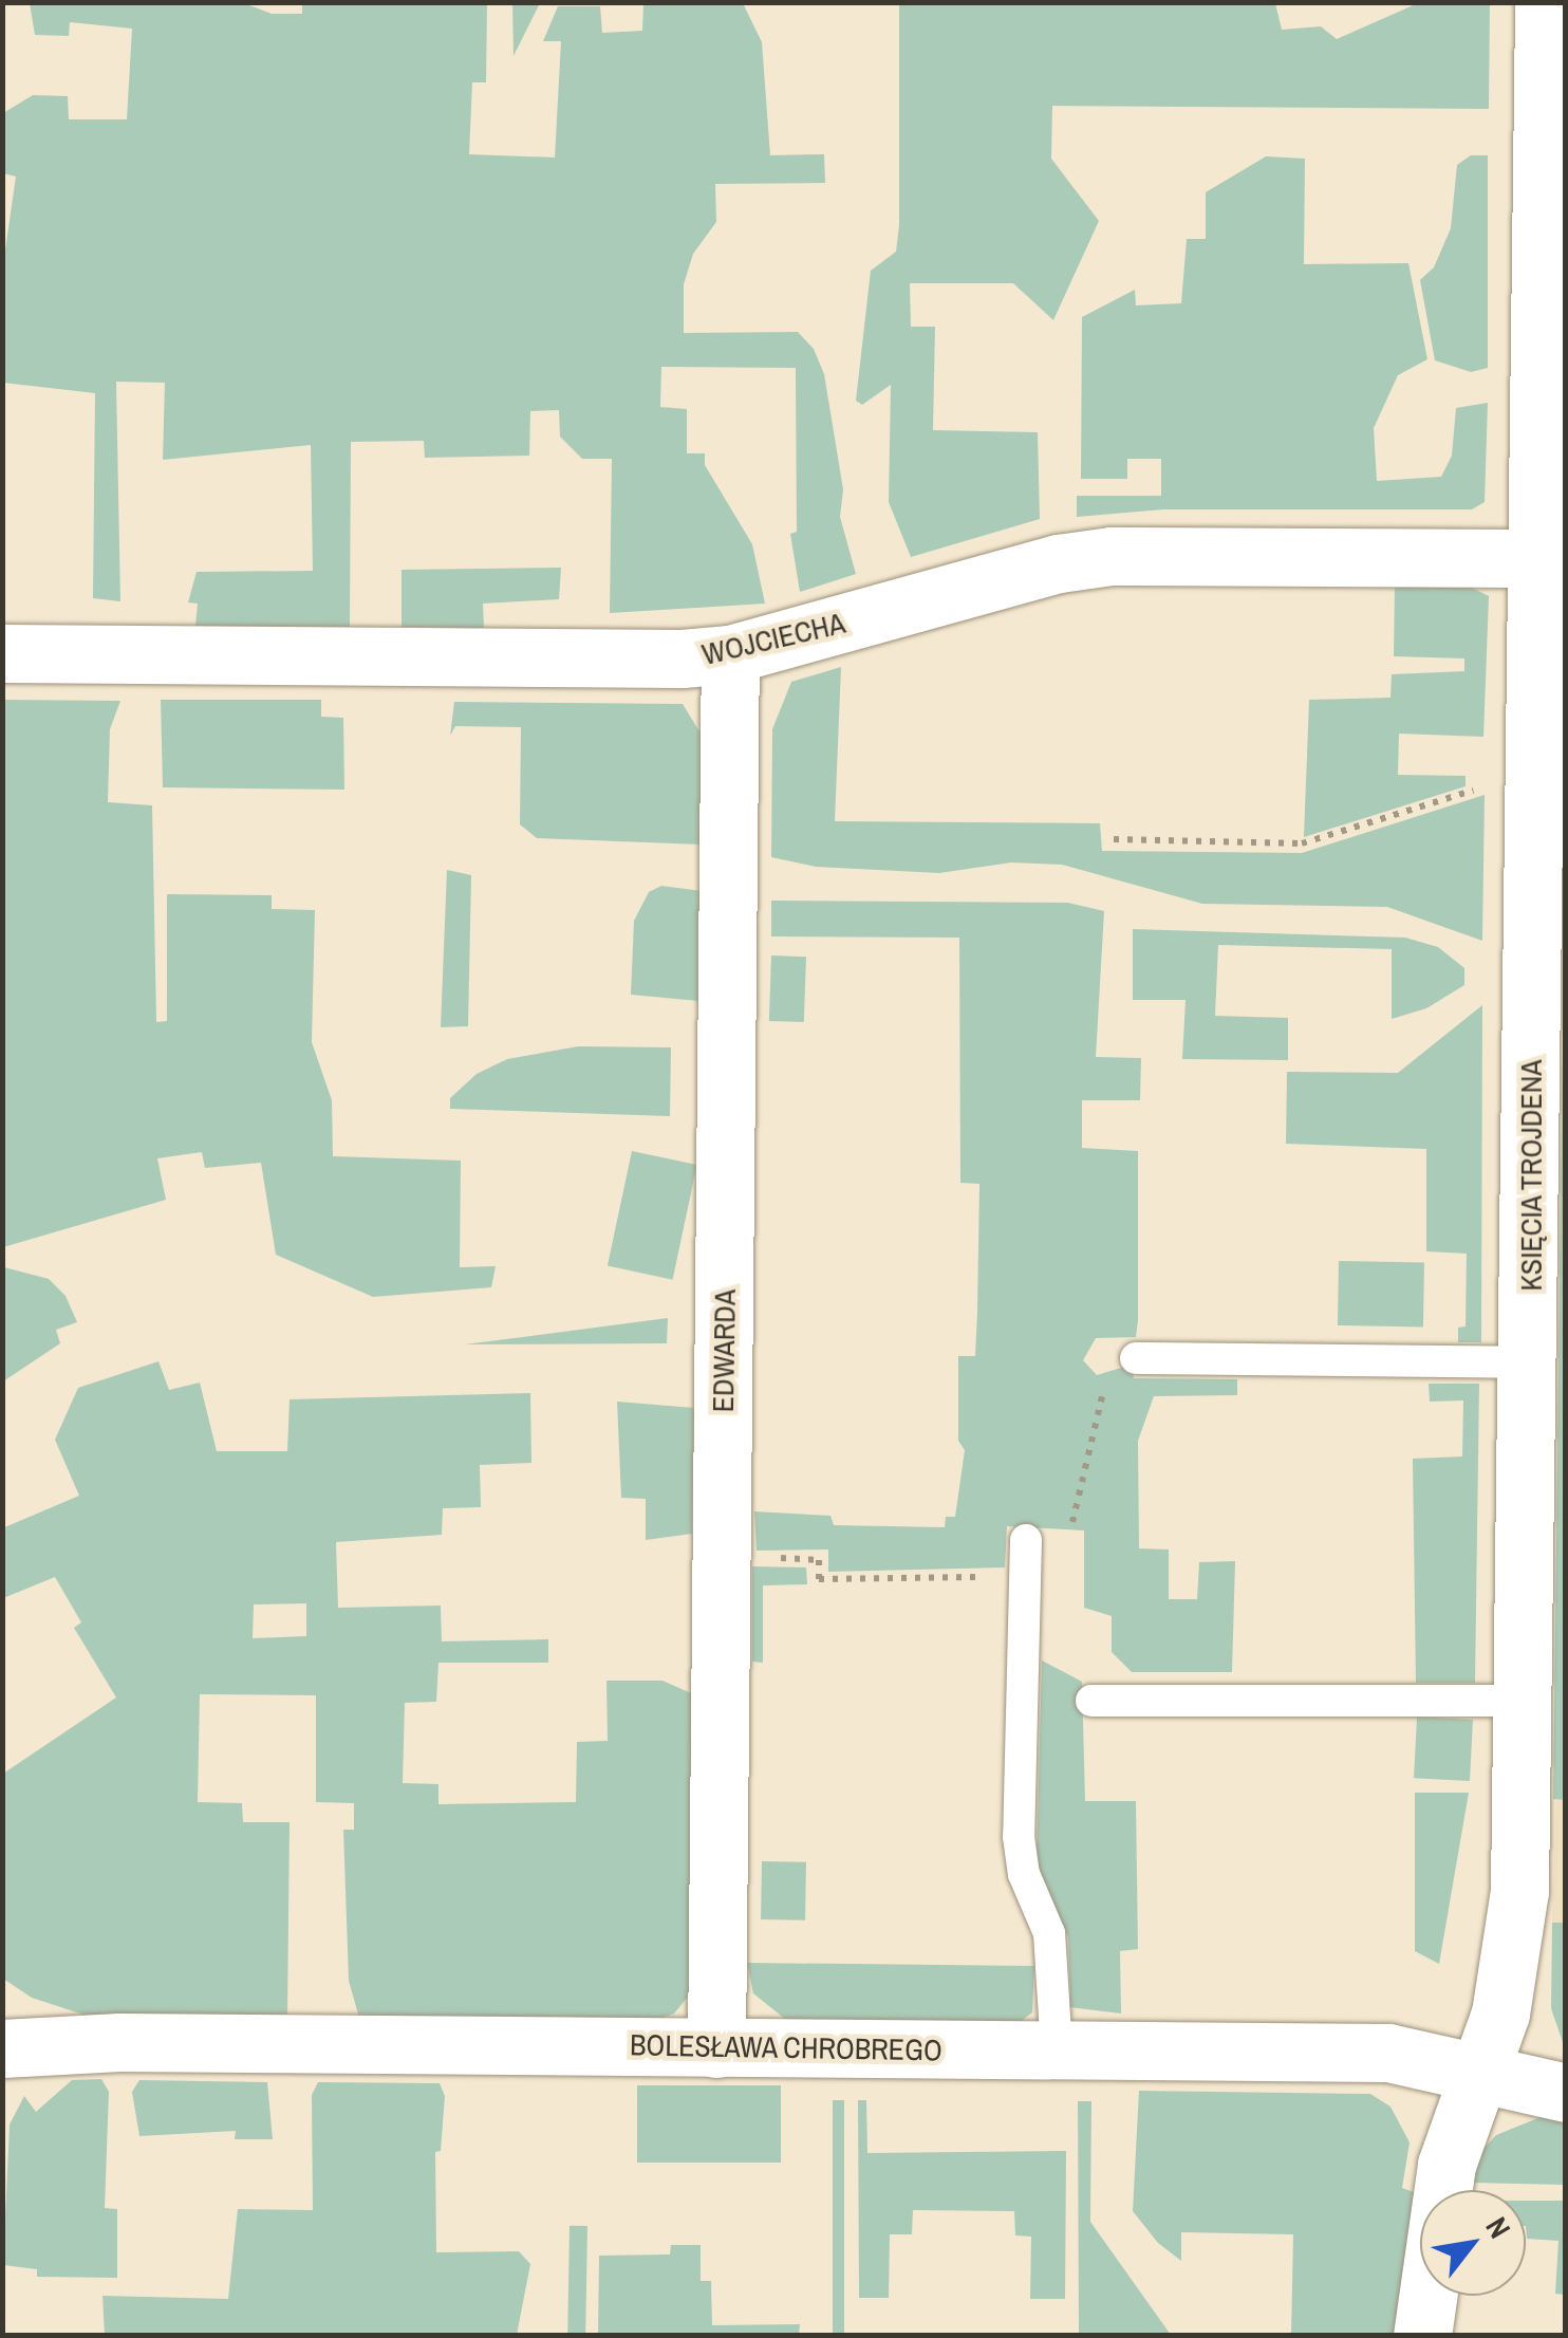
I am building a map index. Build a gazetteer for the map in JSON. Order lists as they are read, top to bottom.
{
  "streets": {
    "street": [
      "WOJCIECHA",
      "KSIĘCIA TROJDENA",
      "EDWARDA",
      "BOLESŁAWA CHROBREGO"
    ]
  },
  "crossings": [
    ["WOJCIECHA", "KSIĘCIA TROJDENA"],
    ["WOJCIECHA", "EDWARDA"],
    ["KSIĘCIA TROJDENA", "BOLESŁAWA CHROBREGO"],
    ["EDWARDA", "BOLESŁAWA CHROBREGO"]
  ],
  "north": "top right"
}
